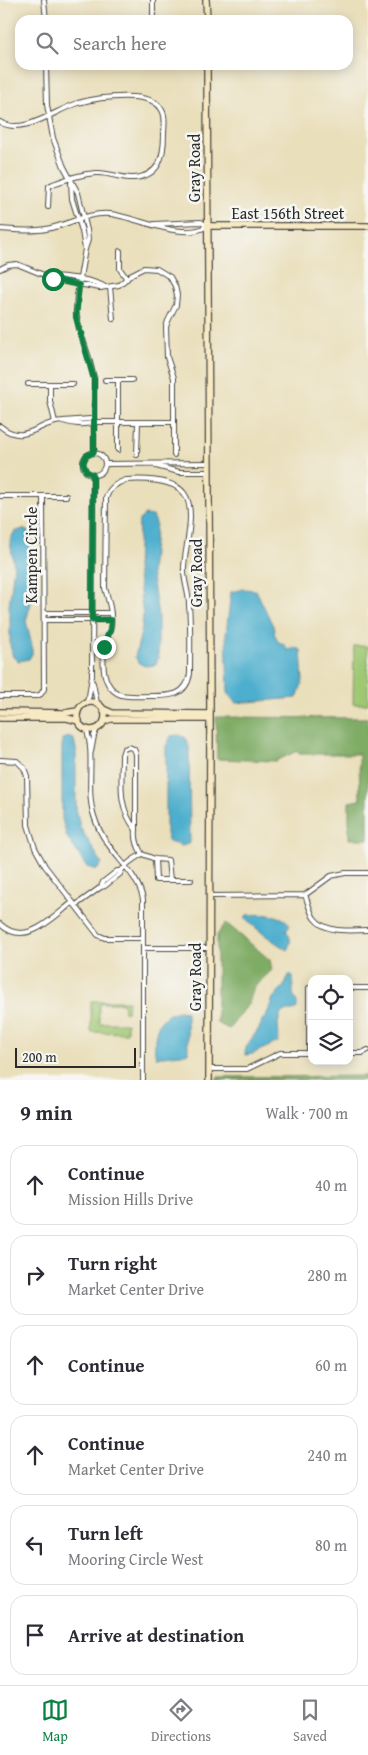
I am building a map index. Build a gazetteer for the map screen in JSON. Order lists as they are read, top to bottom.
{
  "streets": {
    "street": ["Gray Road", "East 156th Street", "Kampen Circle"]
  },
  "crossings": [
    ["Gray Road", "East 156th Street"]
  ],
  "scale_bar": "200 m",
  "page": {
    "search": "Search here",
    "scale": "200 m",
    "heading": ["9 min", "Walk · 700 m"],
    "list": [
      ["Continue", "Mission Hills Drive", "40 m"],
      ["Turn right", "Market Center Drive", "280 m"],
      ["Continue", "60 m"],
      ["Continue", "Market Center Drive", "240 m"],
      ["Turn left", "Mooring Circle West", "80 m"],
      "Arrive at destination"
    ],
    "nav": ["Map", "Directions", "Saved"]
  }
}
